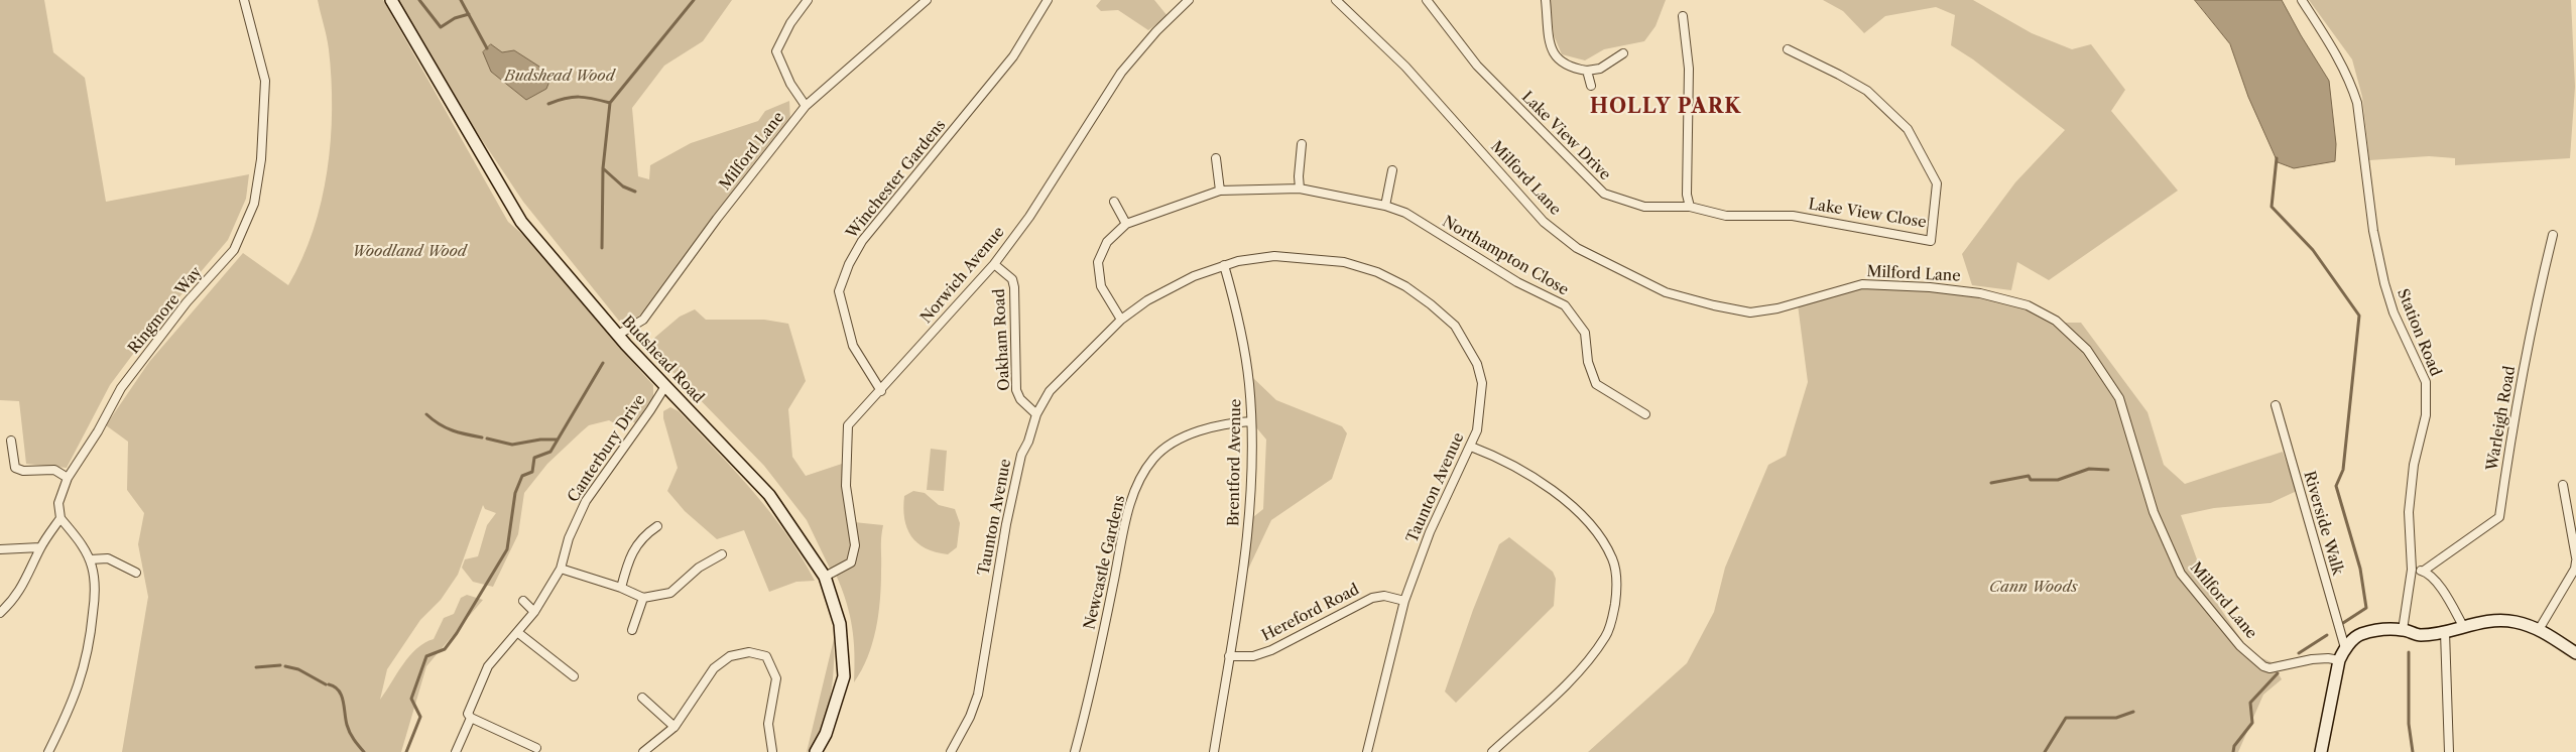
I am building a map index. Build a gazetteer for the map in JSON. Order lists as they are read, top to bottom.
{
  "streets": {
    "street": [
      "Lake View Drive",
      "Milford Lane",
      "Winchester Gardens",
      "Lake View Close",
      "Northampton Close",
      "Norwich Avenue",
      "Ringmore Way",
      "Station Road",
      "Oakham Road",
      "Budshead Road",
      "Warleigh Road",
      "Canterbury Drive",
      "Brentford Avenue",
      "Taunton Avenue",
      "Riverside Walk",
      "Newcastle Gardens",
      "Hereford Road"
    ]
  },
  "crossings": [
    ["Lake View Drive", "Lake View Close"],
    ["Milford Lane", "Budshead Road"],
    ["Winchester Gardens", "Norwich Avenue"],
    ["Northampton Close", "Taunton Avenue"],
    ["Norwich Avenue", "Oakham Road"],
    ["Norwich Avenue", "Budshead Road"],
    ["Oakham Road", "Taunton Avenue"],
    ["Budshead Road", "Canterbury Drive"],
    ["Brentford Avenue", "Taunton Avenue"],
    ["Brentford Avenue", "Newcastle Gardens"],
    ["Brentford Avenue", "Hereford Road"],
    ["Taunton Avenue", "Hereford Road"]
  ],
  "districts": ["HOLLY PARK"],
  "parks": ["Budshead Wood", "Woodland Wood", "Cann Woods"]
}
